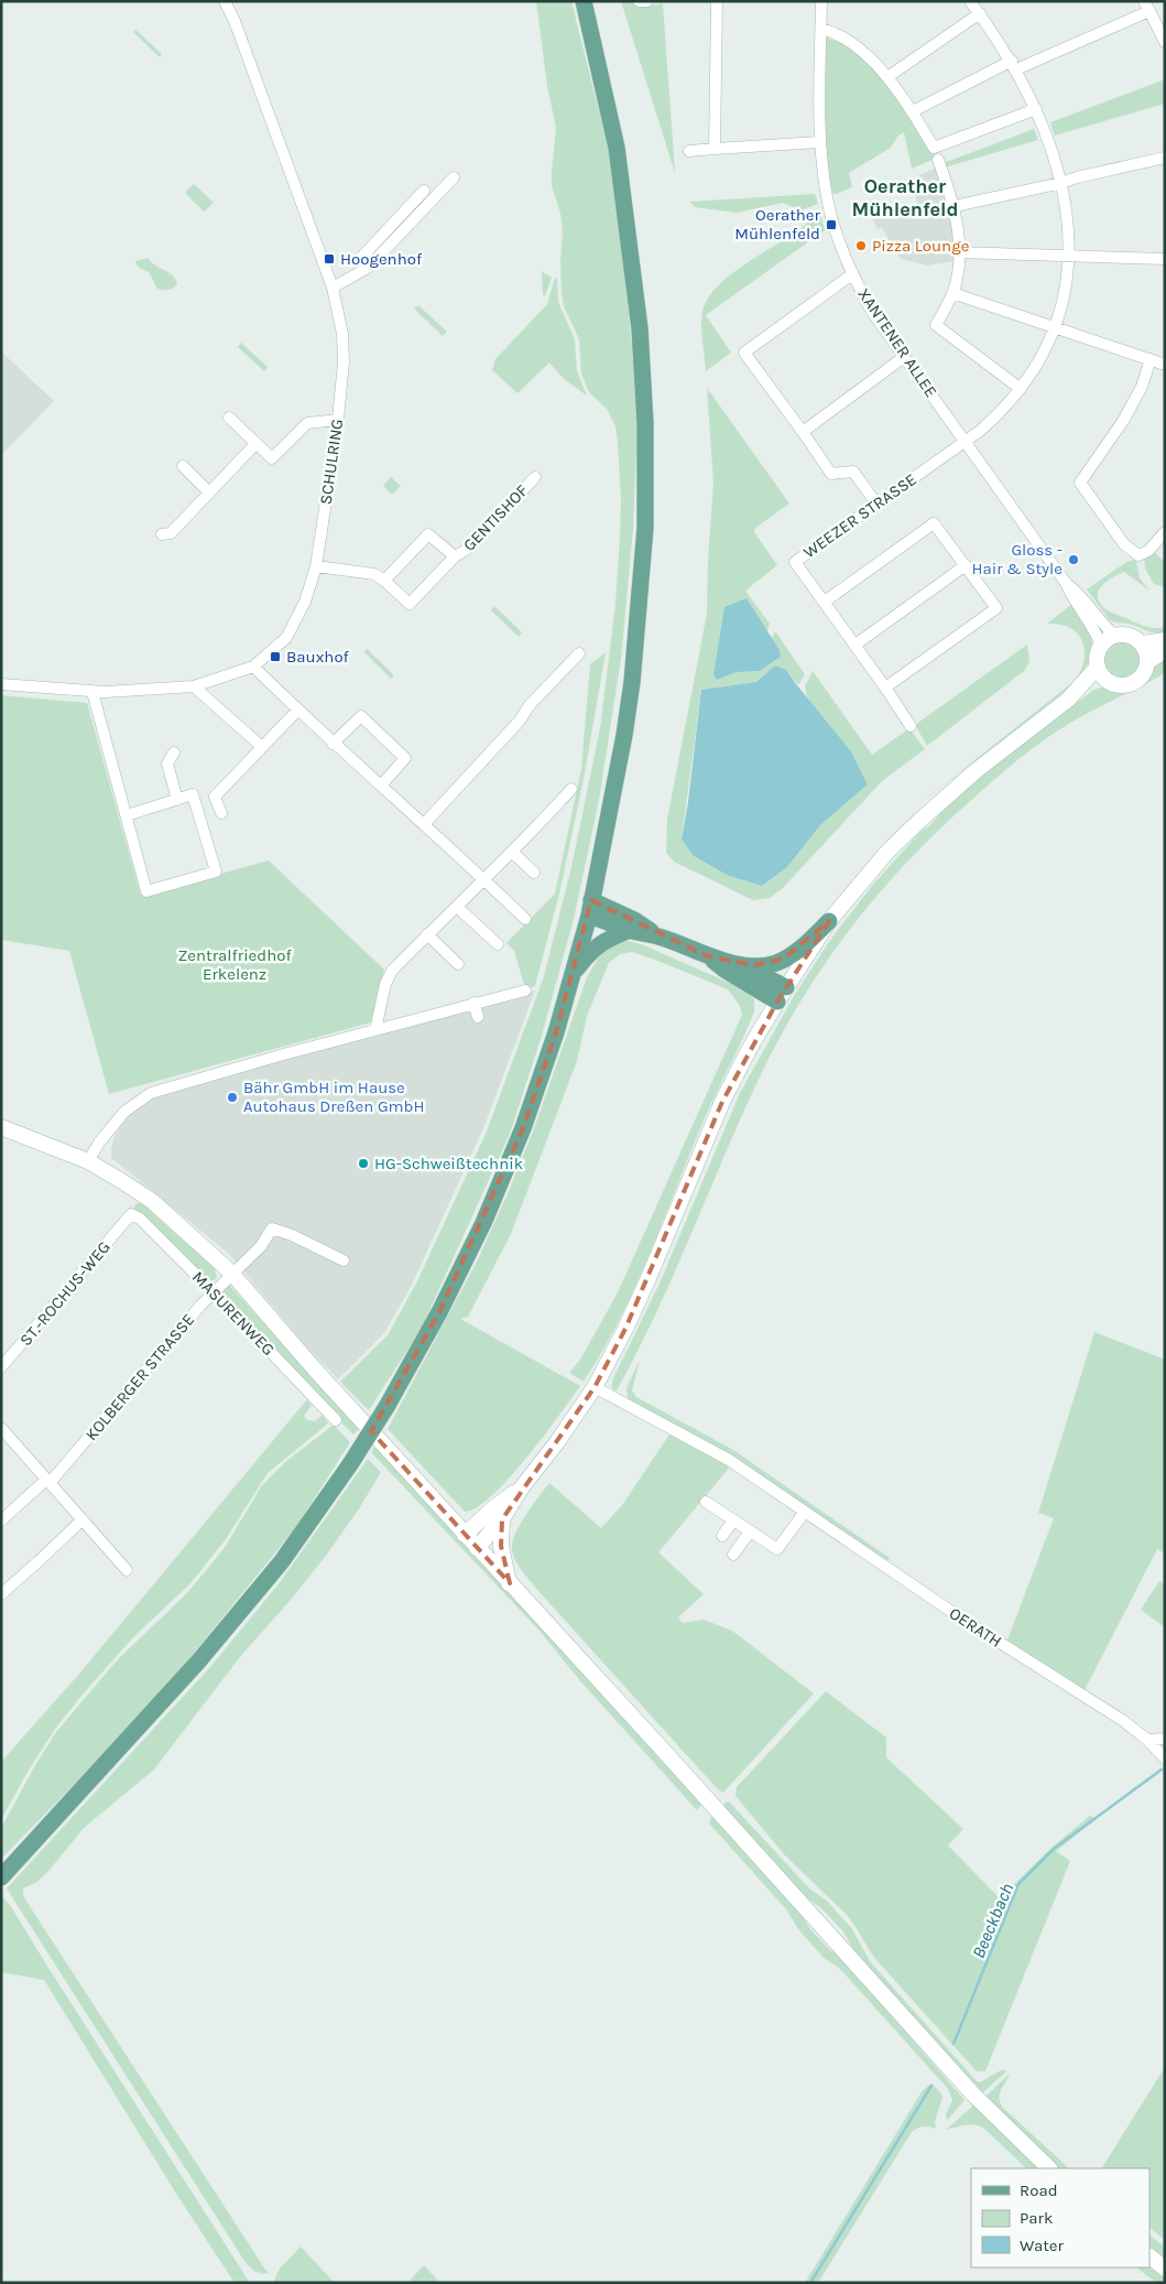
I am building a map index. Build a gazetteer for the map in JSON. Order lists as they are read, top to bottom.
{
  "streets": {
    "street": [
      "XANTENER ALLEE",
      "SCHULRING",
      "WEEZER STRASSE",
      "GENTISHOF",
      "ST.-ROCHUS-WEG",
      "MASURENWEG",
      "KOLBERGER STRASSE",
      "OERATH"
    ]
  },
  "crossings": [
    ["XANTENER ALLEE", "WEEZER STRASSE"],
    ["SCHULRING", "GENTISHOF"],
    ["ST.-ROCHUS-WEG", "MASURENWEG"],
    ["MASURENWEG", "KOLBERGER STRASSE"]
  ],
  "districts": ["Oerather Mühlenfeld"],
  "water": ["Beeckbach"],
  "parks": ["Zentralfriedhof Erkelenz"],
  "places": {
    "transit": ["Oerather Mühlenfeld", "Hoogenhof", "Bauxhof"],
    "other": [
      "Pizza Lounge",
      "Gloss - Hair & Style",
      "Bähr GmbH im Hause Autohaus Dreßen GmbH",
      "HG-Schweißtechnik"
    ]
  },
  "legend": ["Road", "Park", "Water"]
}
